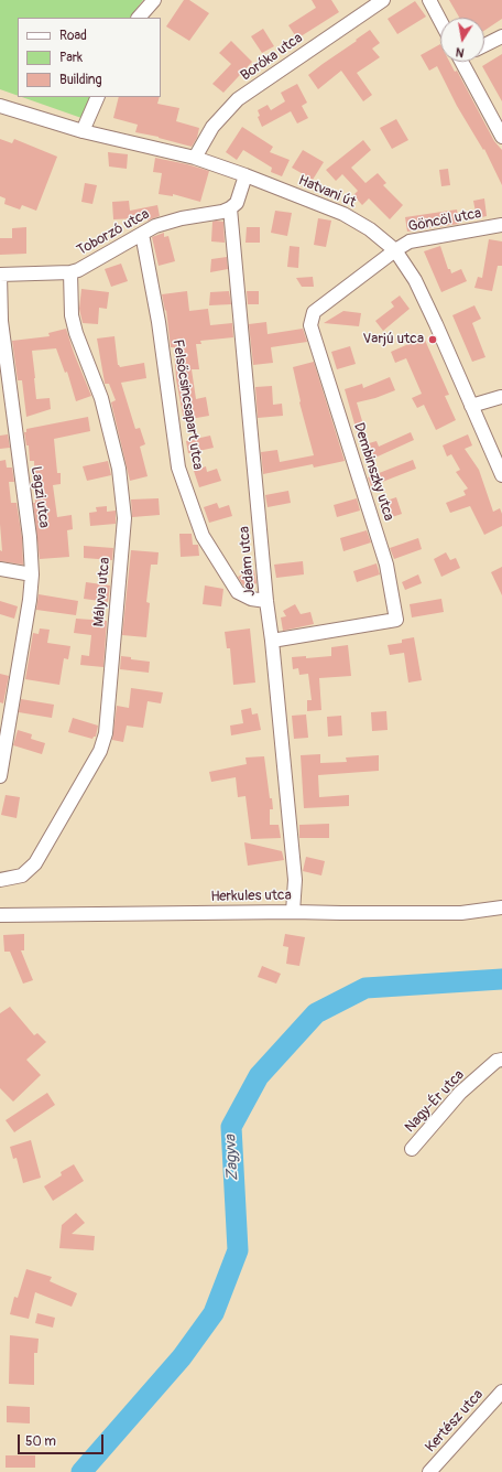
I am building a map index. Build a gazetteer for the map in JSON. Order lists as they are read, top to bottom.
{
  "streets": {
    "street": [
      "Boróka utca",
      "Hatvani út",
      "Göncöl utca",
      "Toborzó utca",
      "Felsőcsincsapart utca",
      "Dembinszky utca",
      "Lagzi utca",
      "Jedám utca",
      "Mályva utca",
      "Herkules utca",
      "Nagy-Ér utca",
      "Kertész utca"
    ]
  },
  "crossings": [
    ["Boróka utca", "Hatvani út"],
    ["Hatvani út", "Göncöl utca"],
    ["Hatvani út", "Dembinszky utca"],
    ["Göncöl utca", "Dembinszky utca"],
    ["Toborzó utca", "Felsőcsincsapart utca"],
    ["Toborzó utca", "Lagzi utca"],
    ["Toborzó utca", "Jedám utca"],
    ["Toborzó utca", "Mályva utca"],
    ["Felsőcsincsapart utca", "Jedám utca"],
    ["Dembinszky utca", "Jedám utca"],
    ["Jedám utca", "Herkules utca"]
  ],
  "water": ["Zagyva"],
  "places": ["Varjú utca"],
  "legend": ["Road", "Park", "Building"],
  "scale_bar": "50 m",
  "north": "bottom"
}
